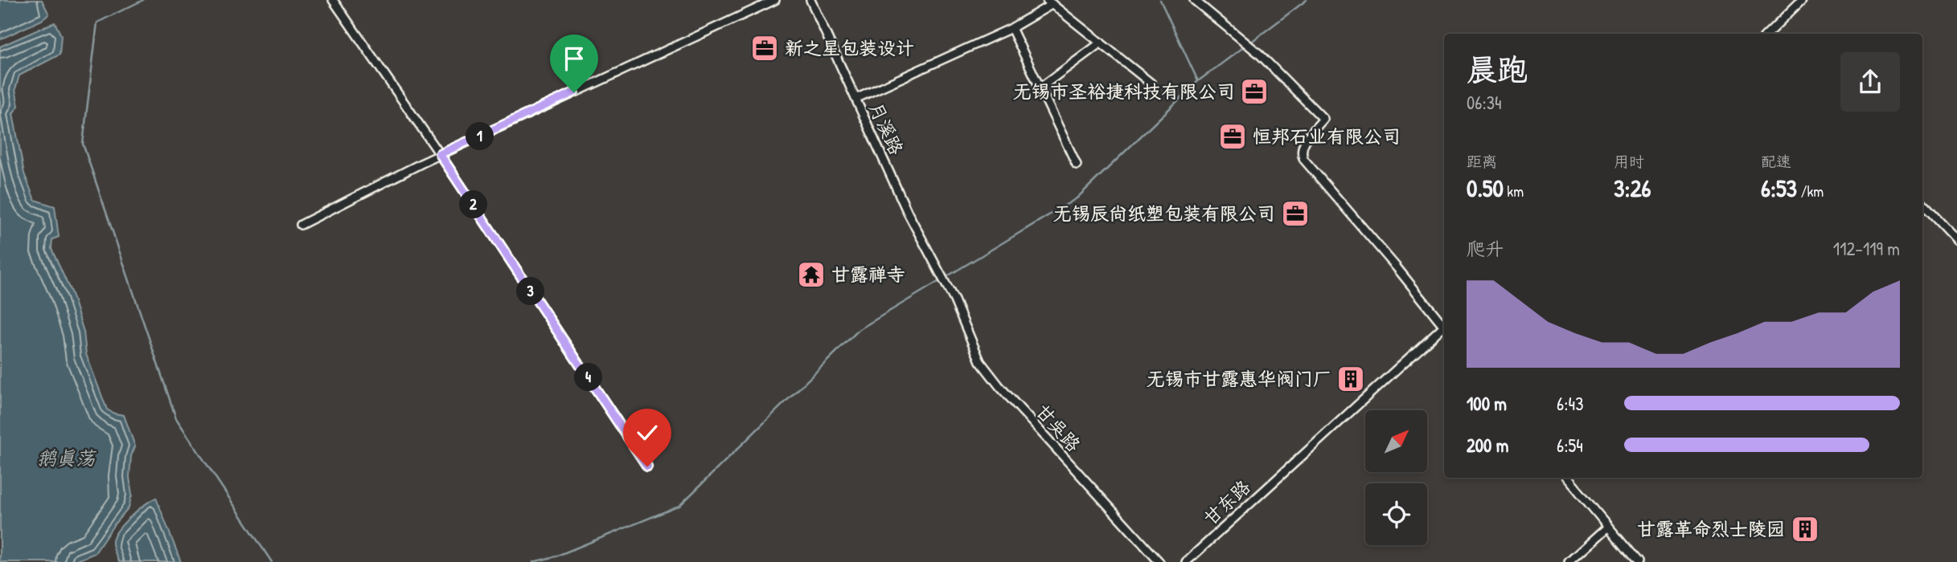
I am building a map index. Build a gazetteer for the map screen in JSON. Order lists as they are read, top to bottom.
{
  "streets": {
    "street": ["月溪路", "甘吴路", "甘东路"]
  },
  "crossings": [
    ["月溪路", "甘吴路"]
  ],
  "water": ["鹅真荡"],
  "places": {
    "office": [
      "新之星包装设计",
      "无锡市圣裕捷科技有限公司",
      "恒邦石业有限公司",
      "无锡辰尚纸塑包装有限公司"
    ],
    "temple": ["甘露禅寺"],
    "building": ["无锡市甘露惠华阀门厂", "甘露革命烈士陵园"]
  },
  "north": "top right",
  "page": {
    "heading": ["晨跑", "06:34"],
    "pins": [
      "1",
      "2",
      "3",
      "4"
    ],
    "stats": [
      ["距离", "0.50 km"],
      ["用时", "3:26"],
      ["配速", "6:53 /km"]
    ],
    "chart": ["爬升", "112–119 m"],
    "list": [
      {
        "name": "100 m",
        "note": "6:43"
      },
      {
        "name": "200 m",
        "note": "6:54"
      }
    ]
  }
}
